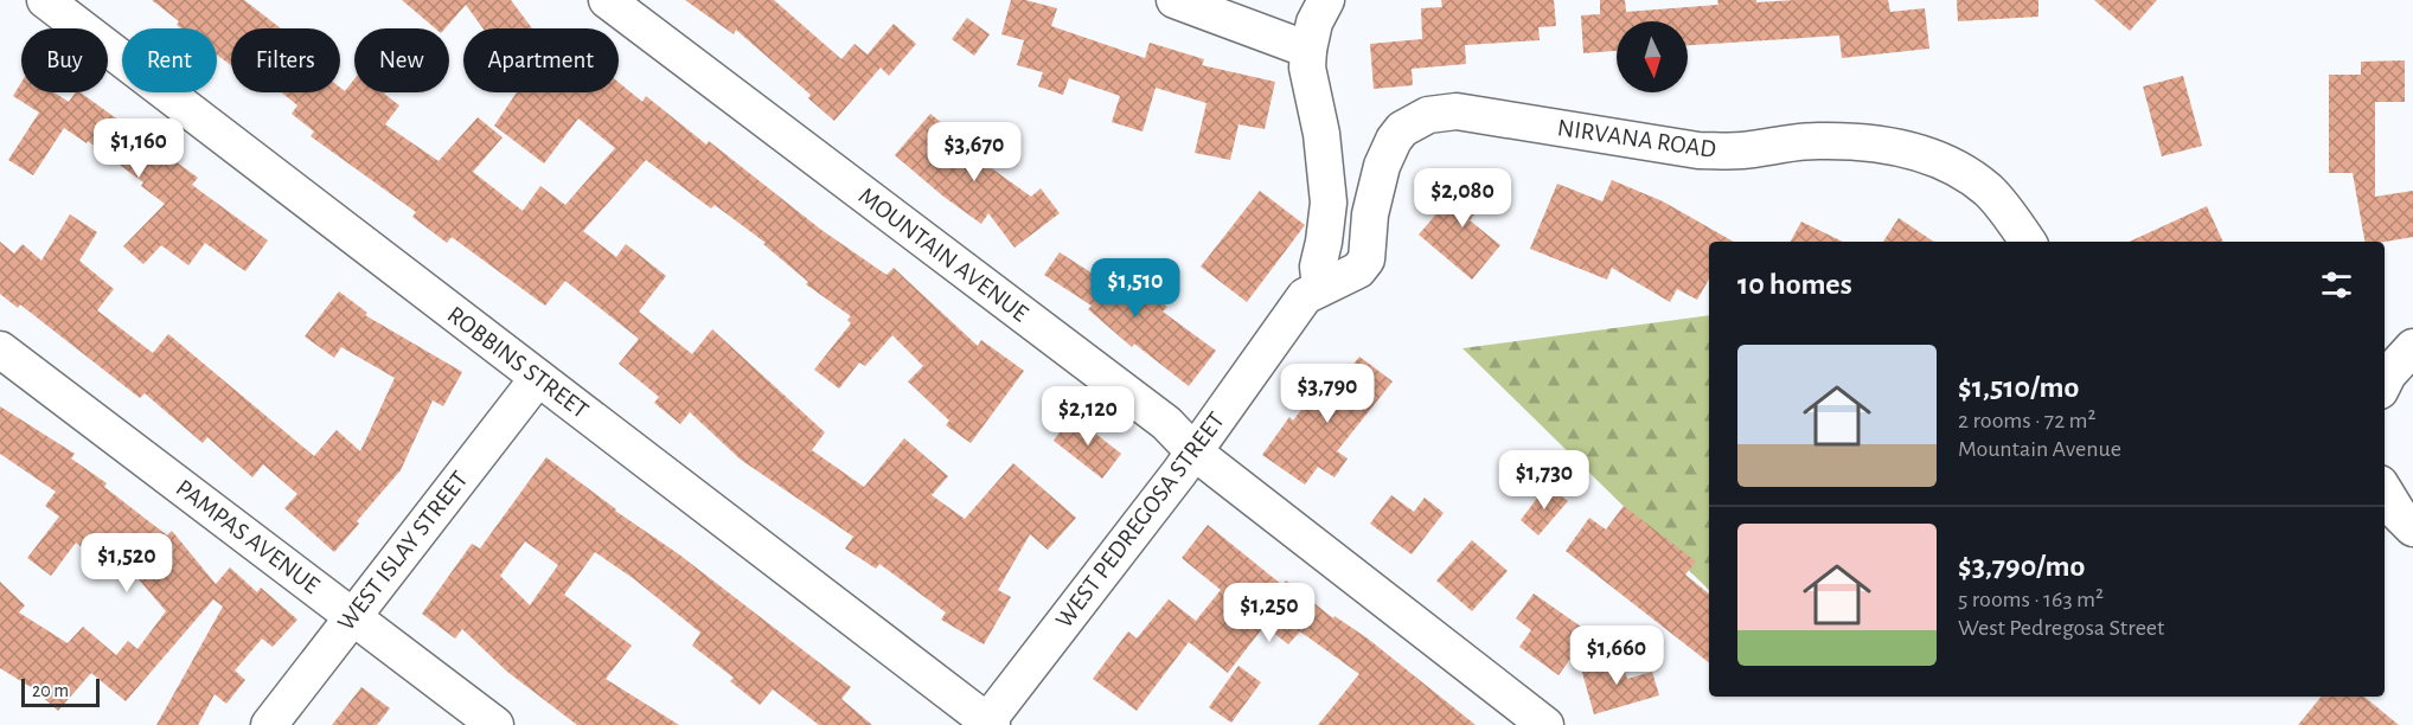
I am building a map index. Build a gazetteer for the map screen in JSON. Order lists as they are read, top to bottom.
{
  "streets": {
    "street": [
      "NIRVANA ROAD",
      "MOUNTAIN AVENUE",
      "ROBBINS STREET",
      "WEST PEDREGOSA STREET",
      "PAMPAS AVENUE",
      "WEST ISLAY STREET"
    ]
  },
  "crossings": [
    ["NIRVANA ROAD", "WEST PEDREGOSA STREET"],
    ["MOUNTAIN AVENUE", "WEST PEDREGOSA STREET"],
    ["ROBBINS STREET", "WEST PEDREGOSA STREET"],
    ["ROBBINS STREET", "WEST ISLAY STREET"],
    ["PAMPAS AVENUE", "WEST ISLAY STREET"]
  ],
  "scale_bar": "20 m",
  "north": "bottom",
  "page": {
    "chip": [
      "Buy",
      "Rent",
      "Filters",
      "New",
      "Apartment"
    ],
    "price": [
      "$1,160",
      "$3,670",
      "$2,080",
      "$1,510",
      "$3,790",
      "$2,120",
      "$1,730",
      "$1,520",
      "$1,250",
      "$1,660"
    ],
    "heading": "10 homes",
    "list": [
      {
        "name": "$1,510/mo",
        "note": "2 rooms · 72 m² · Mountain Avenue"
      },
      {
        "name": "$3,790/mo",
        "note": "5 rooms · 163 m² · West Pedregosa Street"
      }
    ],
    "scale": "20 m"
  }
}
